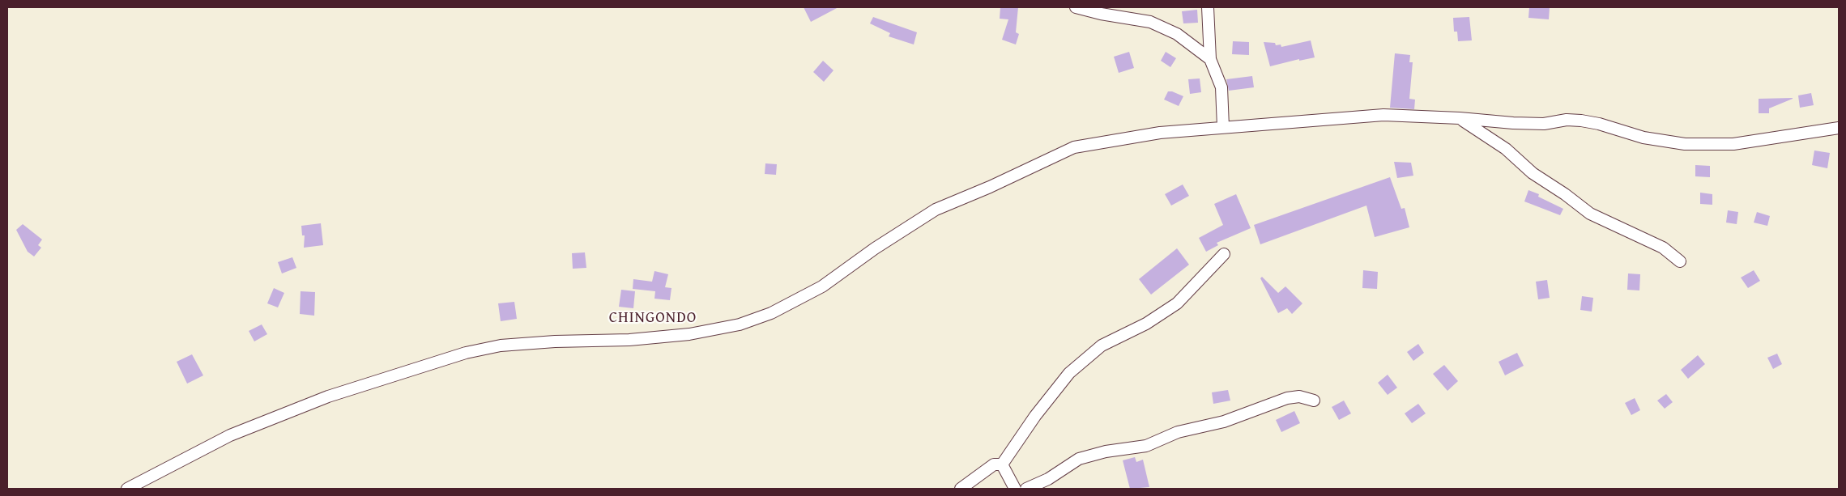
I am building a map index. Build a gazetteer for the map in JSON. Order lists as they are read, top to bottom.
{
  "districts": ["CHINGONDO"]
}
